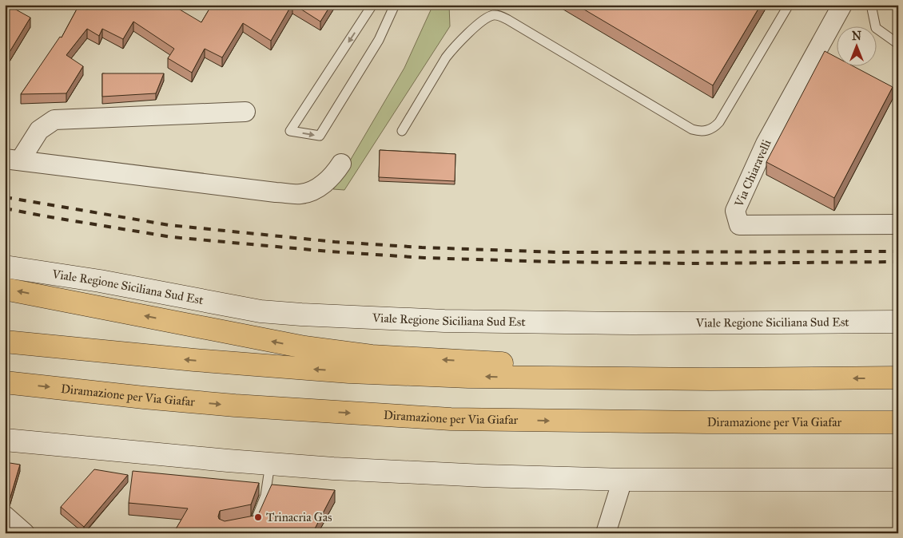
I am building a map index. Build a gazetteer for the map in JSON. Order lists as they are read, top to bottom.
{
  "streets": {
    "highway": ["Diramazione per Via Giafar"],
    "street": ["Via Chiaravelli", "Viale Regione Siciliana Sud Est"]
  },
  "places": ["Trinacria Gas"],
  "north": "top"
}
